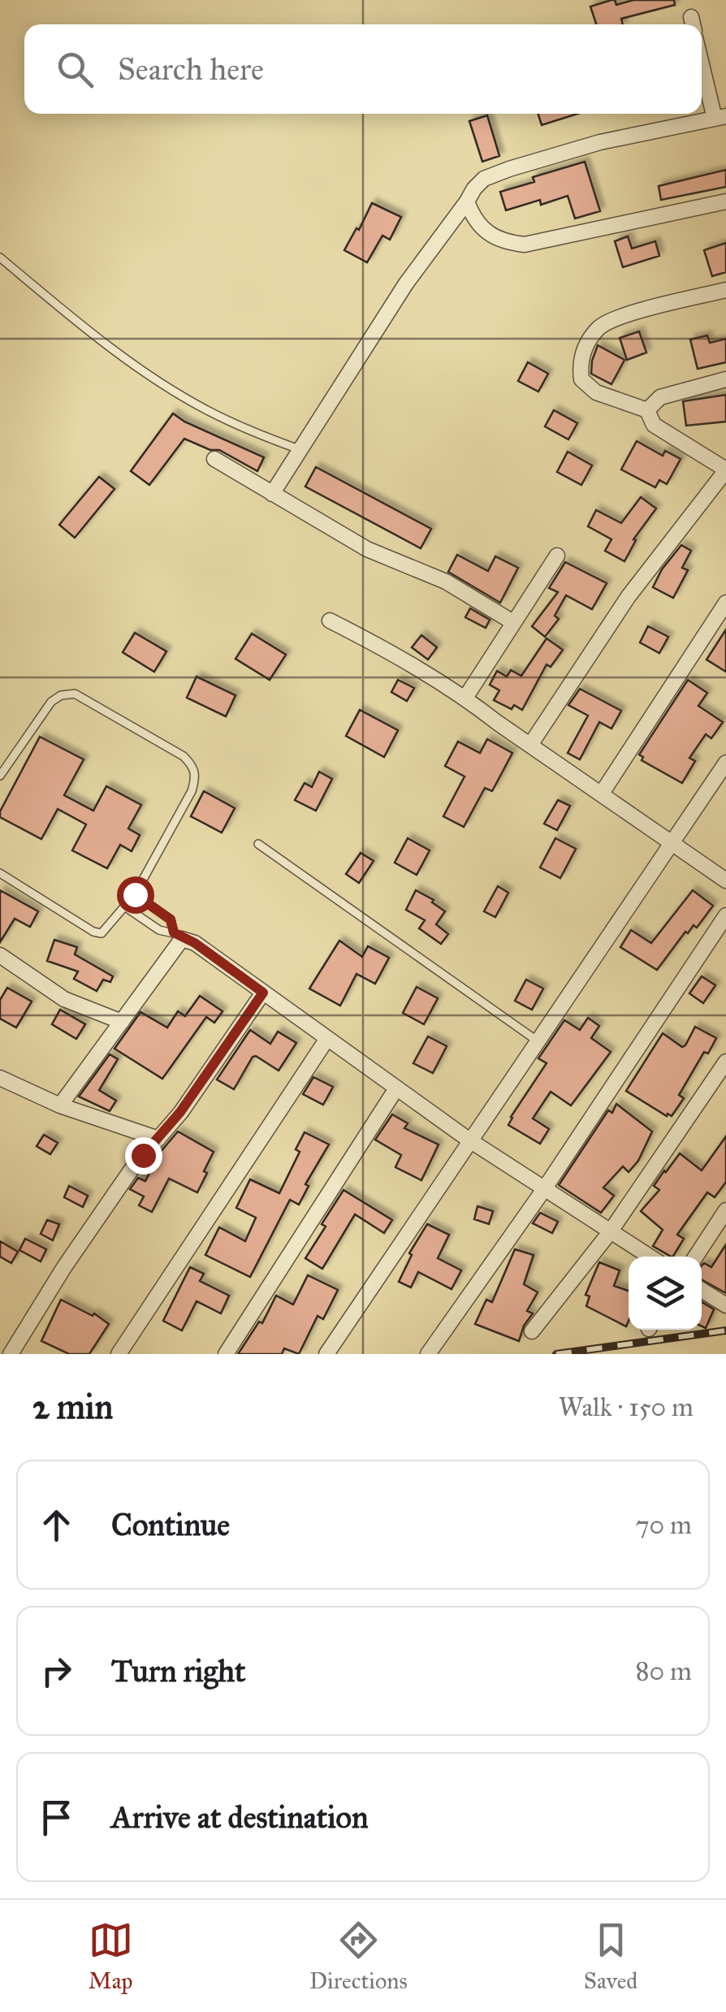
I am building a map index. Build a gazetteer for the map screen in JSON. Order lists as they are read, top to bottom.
{
  "page": {
    "search": "Search here",
    "heading": ["2 min", "Walk · 150 m"],
    "list": [
      ["Continue", "70 m"],
      ["Turn right", "80 m"],
      "Arrive at destination"
    ],
    "nav": ["Map", "Directions", "Saved"]
  }
}
